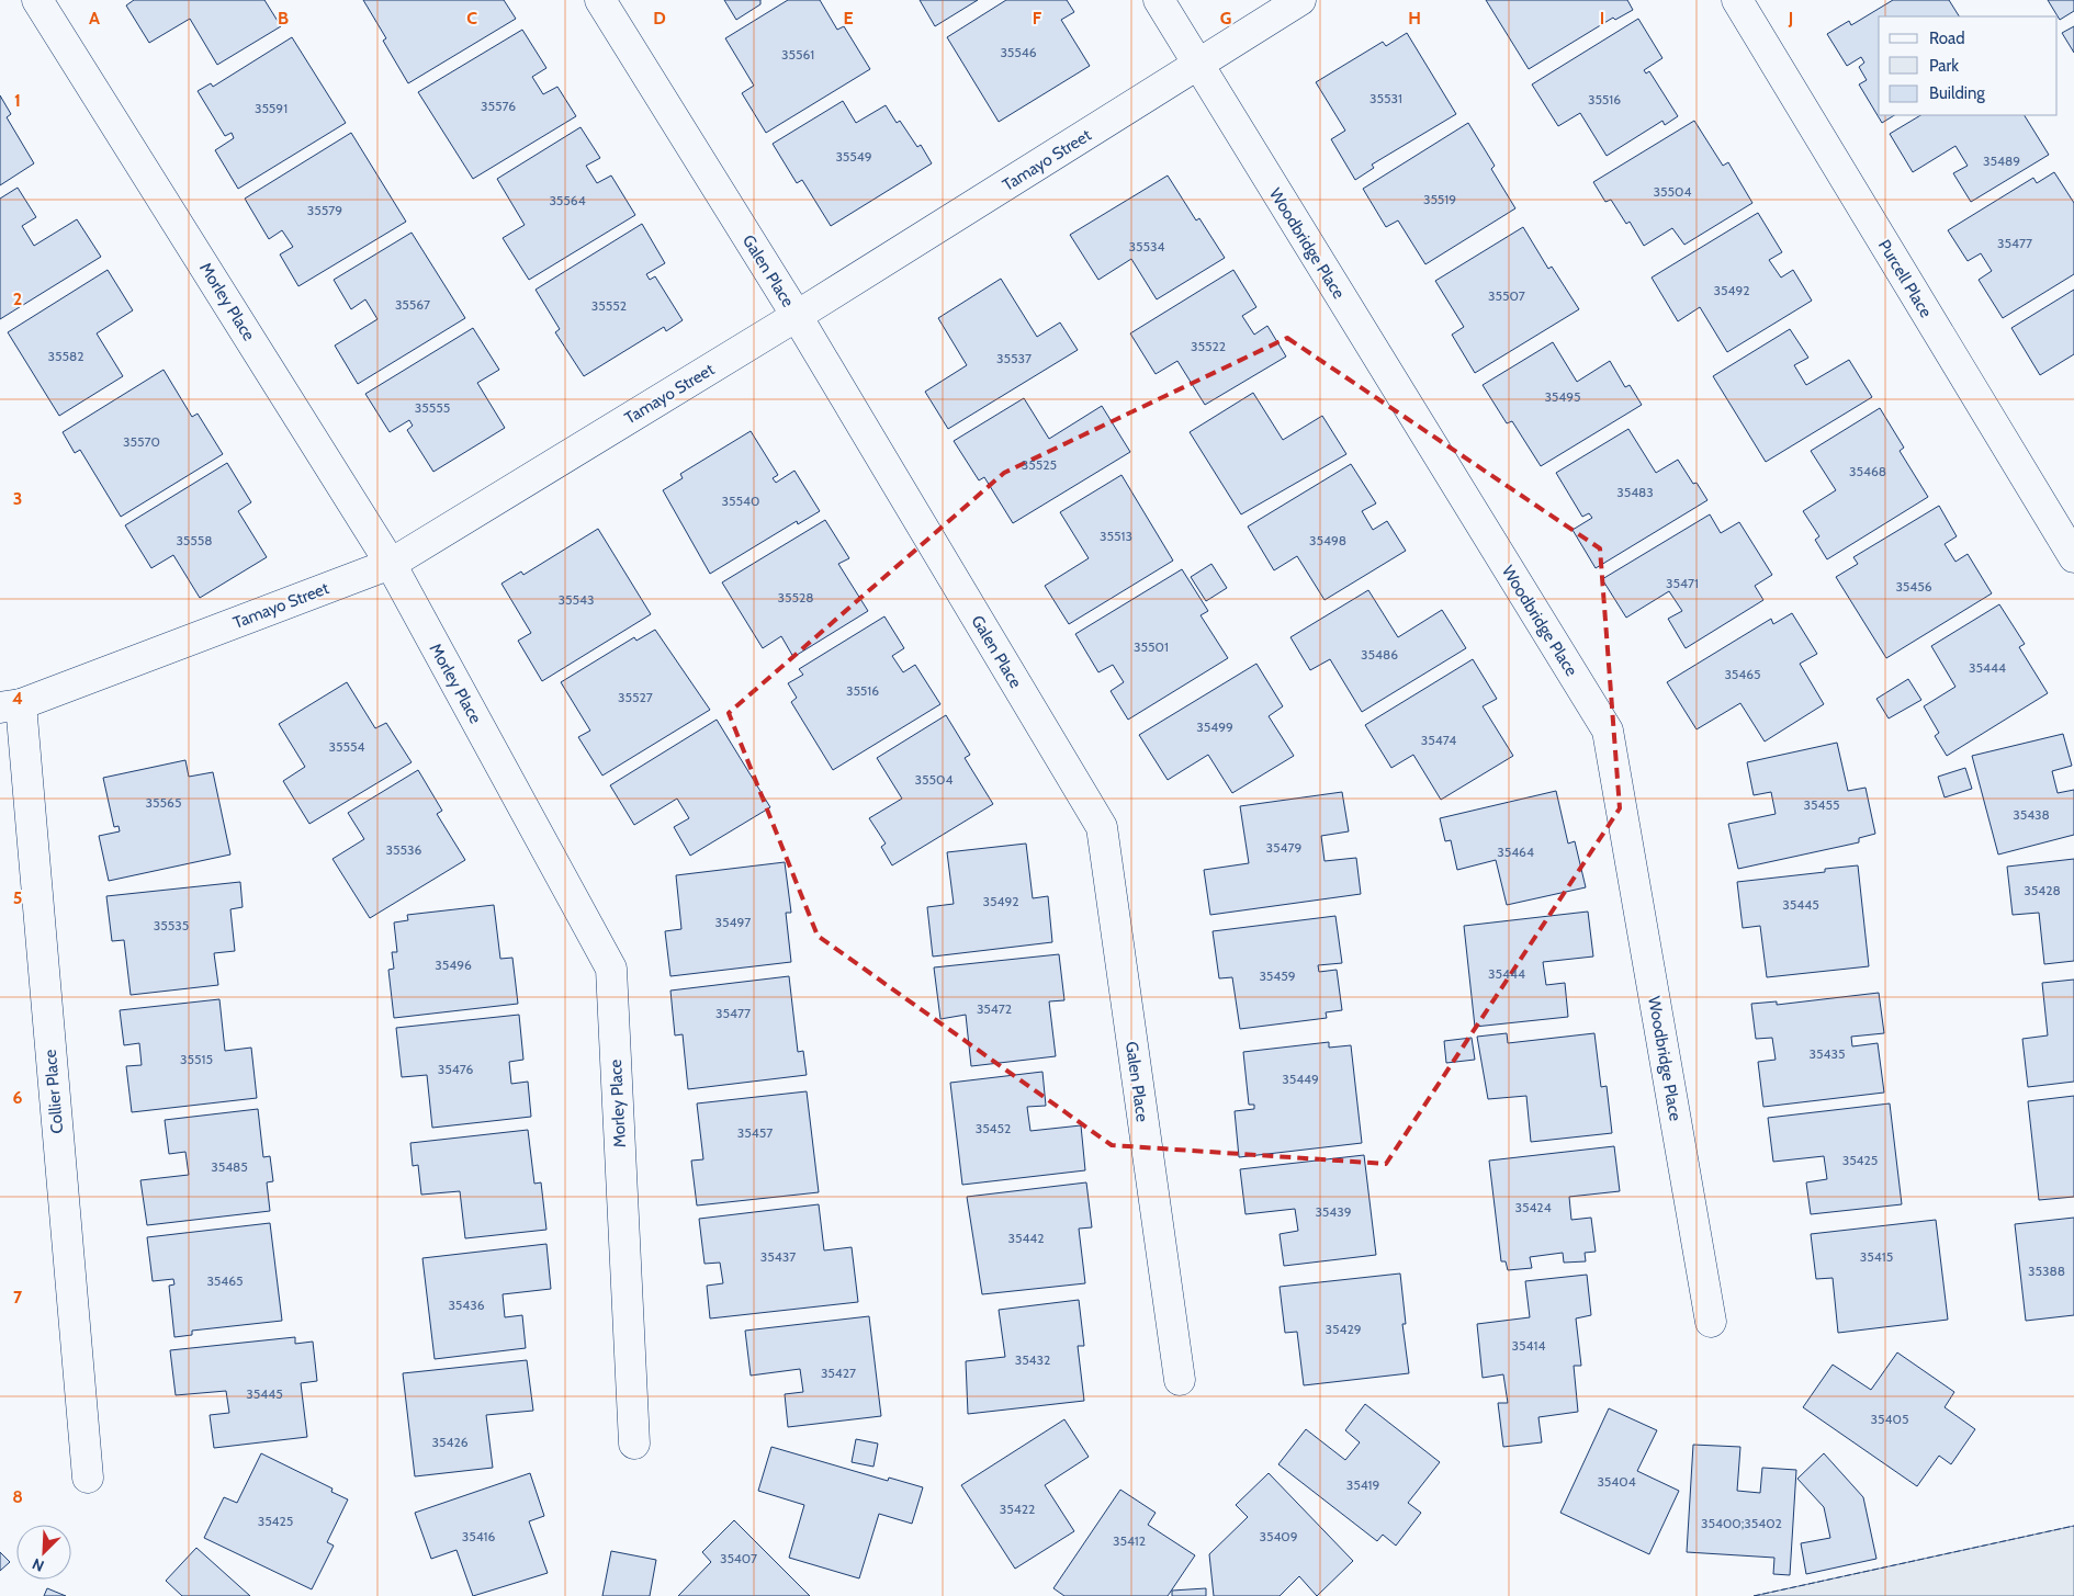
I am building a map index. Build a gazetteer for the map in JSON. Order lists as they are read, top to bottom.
{
  "streets": {
    "street": [
      "Tamayo Street",
      "Woodbridge Place",
      "Galen Place",
      "Purcell Place",
      "Morley Place",
      "Collier Place"
    ]
  },
  "crossings": [
    ["Tamayo Street", "Woodbridge Place"],
    ["Tamayo Street", "Galen Place"],
    ["Tamayo Street", "Morley Place"],
    ["Tamayo Street", "Collier Place"]
  ],
  "house_numbers": [
    "35546",
    "35561",
    "35531",
    "35516",
    "35576",
    "35591",
    "35549",
    "35489",
    "35504",
    "35519",
    "35564",
    "35579",
    "35477",
    "35534",
    "35492",
    "35507",
    "35567",
    "35552",
    "35522",
    "35582",
    "35537",
    "35495",
    "35555",
    "35570",
    "35525",
    "35468",
    "35483",
    "35540",
    "35513",
    "35558",
    "35498",
    "35471",
    "35456",
    "35528",
    "35543",
    "35501",
    "35486",
    "35444",
    "35465",
    "35516",
    "35527",
    "35499",
    "35474",
    "35554",
    "35504",
    "35565",
    "35455",
    "35438",
    "35479",
    "35536",
    "35464",
    "35428",
    "35492",
    "35445",
    "35497",
    "35535",
    "35496",
    "35444",
    "35459",
    "35472",
    "35477",
    "35435",
    "35515",
    "35476",
    "35449",
    "35452",
    "35457",
    "35425",
    "35485",
    "35424",
    "35439",
    "35442",
    "35437",
    "35415",
    "35388",
    "35465",
    "35436",
    "35429",
    "35414",
    "35432",
    "35427",
    "35445",
    "35405",
    "35426",
    "35404",
    "35419",
    "35422",
    "35425",
    "35400;35402",
    "35416",
    "35409",
    "35412",
    "35407"
  ],
  "legend": ["Road", "Park", "Building"],
  "north": "bottom left",
  "grid": {
    "columns": [
      "A",
      "B",
      "C",
      "D",
      "E",
      "F",
      "G",
      "H",
      "I",
      "J"
    ],
    "rows": [
      "1",
      "2",
      "3",
      "4",
      "5",
      "6",
      "7",
      "8"
    ]
  }
}
